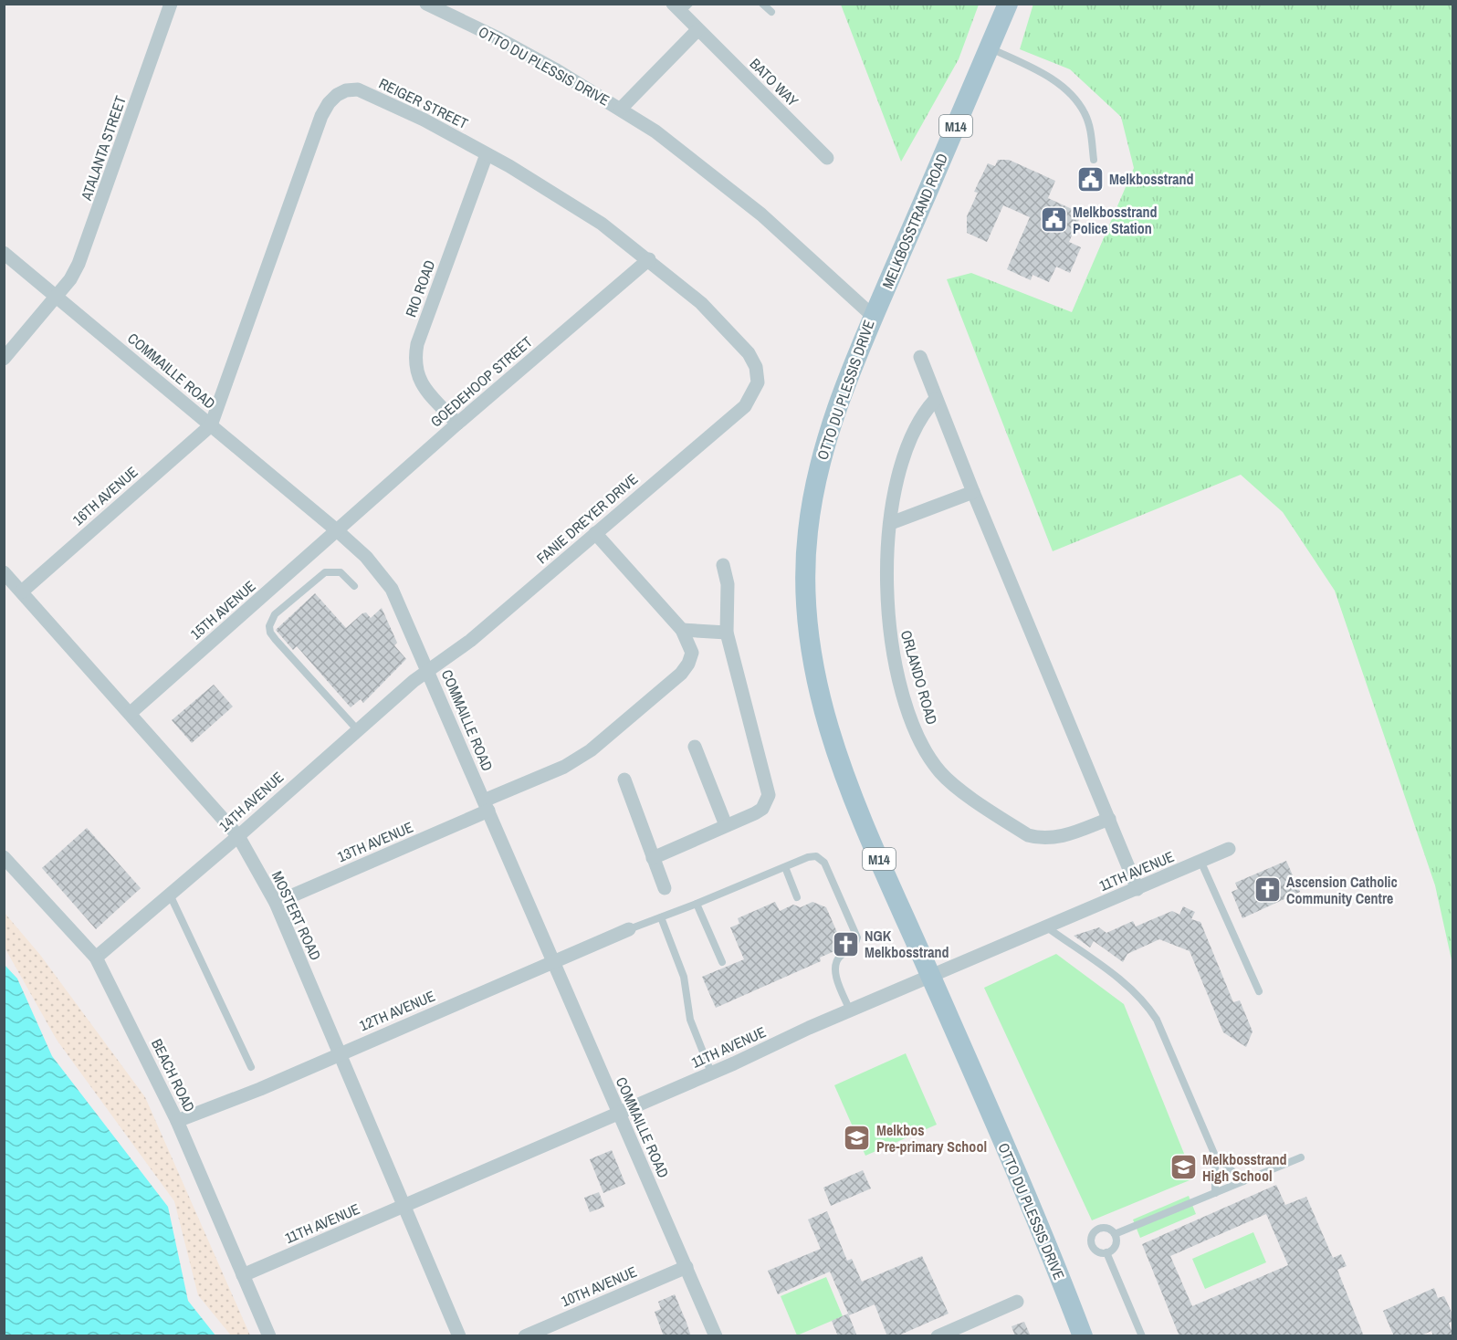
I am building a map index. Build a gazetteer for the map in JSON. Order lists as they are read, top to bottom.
{
  "streets": {
    "main road": ["OTTO DU PLESSIS DRIVE", "M14", "MELKBOSSTRAND ROAD"],
    "street": [
      "BATO WAY",
      "REIGER STREET",
      "ATALANTA STREET",
      "RIO ROAD",
      "COMMAILLE ROAD",
      "GOEDEHOOP STREET",
      "16TH AVENUE",
      "FANIE DREYER DRIVE",
      "15TH AVENUE",
      "ORLANDO ROAD",
      "14TH AVENUE",
      "13TH AVENUE",
      "11TH AVENUE",
      "MOSTERT ROAD",
      "12TH AVENUE",
      "BEACH ROAD",
      "10TH AVENUE"
    ]
  },
  "crossings": [
    ["OTTO DU PLESSIS DRIVE", "MELKBOSSTRAND ROAD"],
    ["OTTO DU PLESSIS DRIVE", "11TH AVENUE"],
    ["REIGER STREET", "RIO ROAD"],
    ["REIGER STREET", "COMMAILLE ROAD"],
    ["REIGER STREET", "GOEDEHOOP STREET"],
    ["REIGER STREET", "16TH AVENUE"],
    ["REIGER STREET", "FANIE DREYER DRIVE"],
    ["ATALANTA STREET", "COMMAILLE ROAD"],
    ["RIO ROAD", "GOEDEHOOP STREET"],
    ["COMMAILLE ROAD", "GOEDEHOOP STREET"],
    ["COMMAILLE ROAD", "16TH AVENUE"],
    ["COMMAILLE ROAD", "FANIE DREYER DRIVE"],
    ["COMMAILLE ROAD", "15TH AVENUE"],
    ["COMMAILLE ROAD", "14TH AVENUE"],
    ["COMMAILLE ROAD", "13TH AVENUE"],
    ["COMMAILLE ROAD", "11TH AVENUE"],
    ["COMMAILLE ROAD", "12TH AVENUE"],
    ["COMMAILLE ROAD", "10TH AVENUE"],
    ["GOEDEHOOP STREET", "15TH AVENUE"],
    ["16TH AVENUE", "MOSTERT ROAD"],
    ["FANIE DREYER DRIVE", "14TH AVENUE"],
    ["15TH AVENUE", "MOSTERT ROAD"],
    ["14TH AVENUE", "MOSTERT ROAD"],
    ["14TH AVENUE", "BEACH ROAD"],
    ["13TH AVENUE", "MOSTERT ROAD"],
    ["11TH AVENUE", "MOSTERT ROAD"],
    ["11TH AVENUE", "BEACH ROAD"],
    ["MOSTERT ROAD", "12TH AVENUE"],
    ["12TH AVENUE", "BEACH ROAD"]
  ],
  "places": {
    "public building": ["Melkbosstrand", "Melkbosstrand Police Station"],
    "church": ["Ascension Catholic Community Centre", "NGK Melkbosstrand"],
    "school or university": ["Melkbos Pre-primary School", "Melkbosstrand High School"]
  }
}
